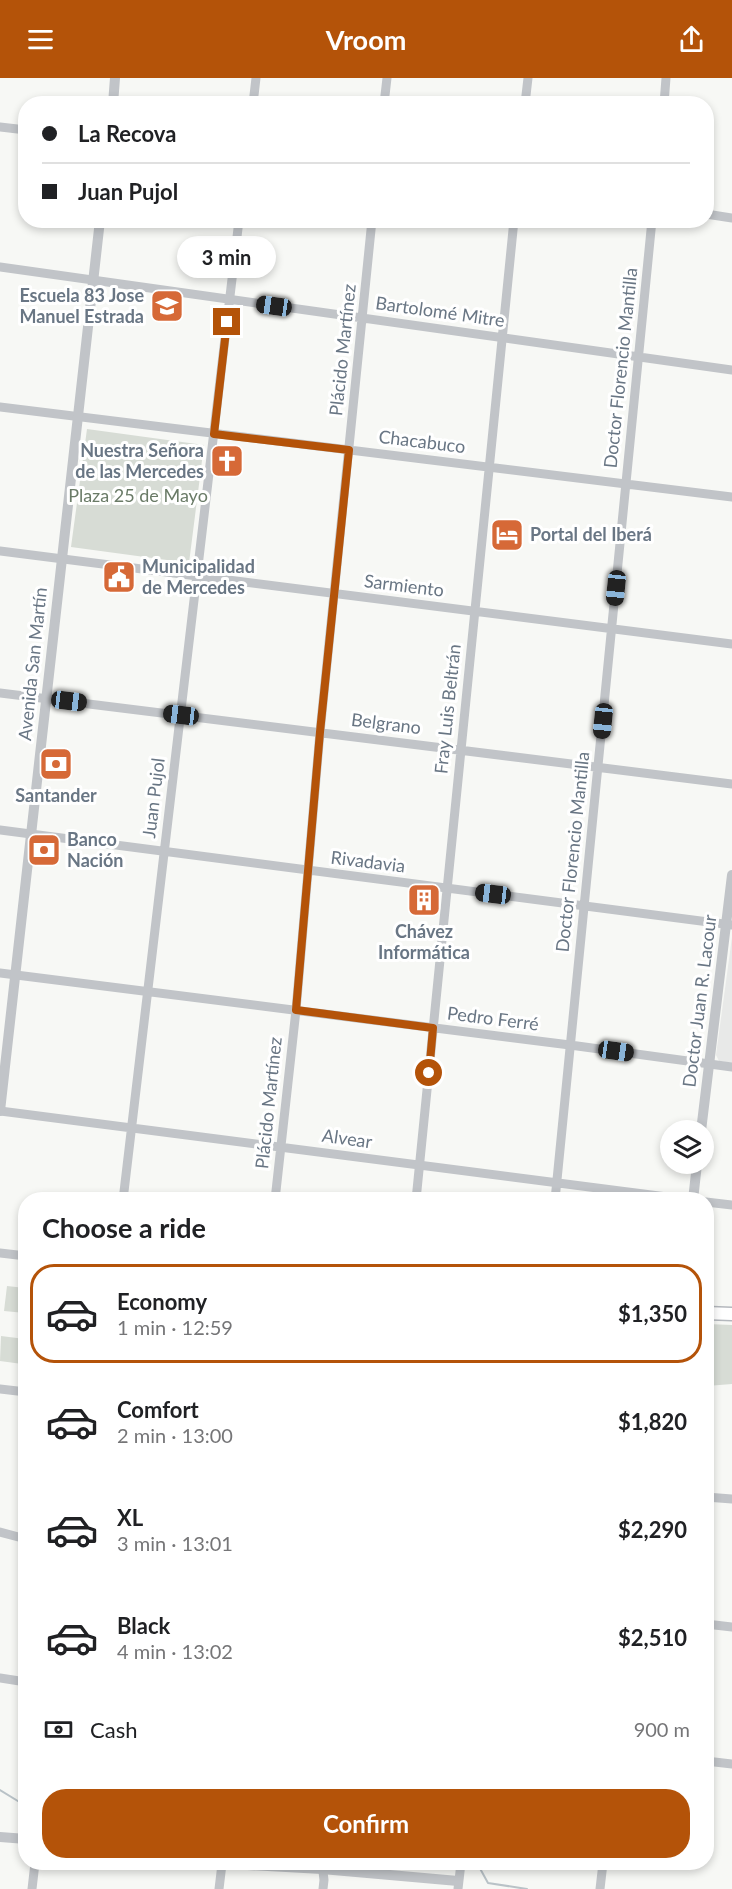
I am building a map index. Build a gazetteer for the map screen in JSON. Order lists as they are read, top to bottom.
{
  "streets": {
    "street": [
      "Bartolomé Mitre",
      "Plácido Martínez",
      "Doctor Florencio Mantilla",
      "Chacabuco",
      "Sarmiento",
      "Avenida San Martín",
      "Fray Luis Beltrán",
      "Belgrano",
      "Juan Pujol",
      "Rivadavia",
      "Doctor Juan R. Lacour",
      "Pedro Ferré",
      "Alvear"
    ]
  },
  "crossings": [
    ["Bartolomé Mitre", "Plácido Martínez"],
    ["Bartolomé Mitre", "Doctor Florencio Mantilla"],
    ["Bartolomé Mitre", "Avenida San Martín"],
    ["Bartolomé Mitre", "Fray Luis Beltrán"],
    ["Bartolomé Mitre", "Juan Pujol"],
    ["Plácido Martínez", "Chacabuco"],
    ["Plácido Martínez", "Sarmiento"],
    ["Plácido Martínez", "Belgrano"],
    ["Plácido Martínez", "Rivadavia"],
    ["Plácido Martínez", "Pedro Ferré"],
    ["Plácido Martínez", "Alvear"],
    ["Doctor Florencio Mantilla", "Chacabuco"],
    ["Doctor Florencio Mantilla", "Sarmiento"],
    ["Doctor Florencio Mantilla", "Belgrano"],
    ["Doctor Florencio Mantilla", "Rivadavia"],
    ["Doctor Florencio Mantilla", "Pedro Ferré"],
    ["Doctor Florencio Mantilla", "Alvear"],
    ["Chacabuco", "Avenida San Martín"],
    ["Chacabuco", "Fray Luis Beltrán"],
    ["Chacabuco", "Juan Pujol"],
    ["Sarmiento", "Avenida San Martín"],
    ["Sarmiento", "Fray Luis Beltrán"],
    ["Sarmiento", "Juan Pujol"],
    ["Avenida San Martín", "Belgrano"],
    ["Avenida San Martín", "Rivadavia"],
    ["Avenida San Martín", "Pedro Ferré"],
    ["Avenida San Martín", "Alvear"],
    ["Fray Luis Beltrán", "Belgrano"],
    ["Fray Luis Beltrán", "Rivadavia"],
    ["Fray Luis Beltrán", "Pedro Ferré"],
    ["Fray Luis Beltrán", "Alvear"],
    ["Belgrano", "Juan Pujol"],
    ["Juan Pujol", "Rivadavia"],
    ["Juan Pujol", "Pedro Ferré"],
    ["Juan Pujol", "Alvear"],
    ["Rivadavia", "Doctor Juan R. Lacour"],
    ["Doctor Juan R. Lacour", "Pedro Ferré"]
  ],
  "parks": ["Plaza 25 de Mayo"],
  "places": {
    "school or university": ["Escuela 83 Jose Manuel Estrada"],
    "church": ["Nuestra Señora de las Mercedes"],
    "hotel": ["Portal del Iberá"],
    "public building": ["Municipalidad de Mercedes"],
    "bank": ["Santander", "Banco Nación"],
    "building": ["Chávez Informática"]
  },
  "page": {
    "header": "Vroom",
    "banner": ["La Recova", "Juan Pujol"],
    "bubble": "3 min",
    "heading": "Choose a ride",
    "list": [
      {
        "name": "Economy",
        "note": "1 min · 12:59",
        "value": "$1,350"
      },
      {
        "name": "Comfort",
        "note": "2 min · 13:00",
        "value": "$1,820"
      },
      {
        "name": "XL",
        "note": "3 min · 13:01",
        "value": "$2,290"
      },
      {
        "name": "Black",
        "note": "4 min · 13:02",
        "value": "$2,510"
      }
    ],
    "pay": ["Cash", "900 m"],
    "buttons": "Confirm"
  }
}
